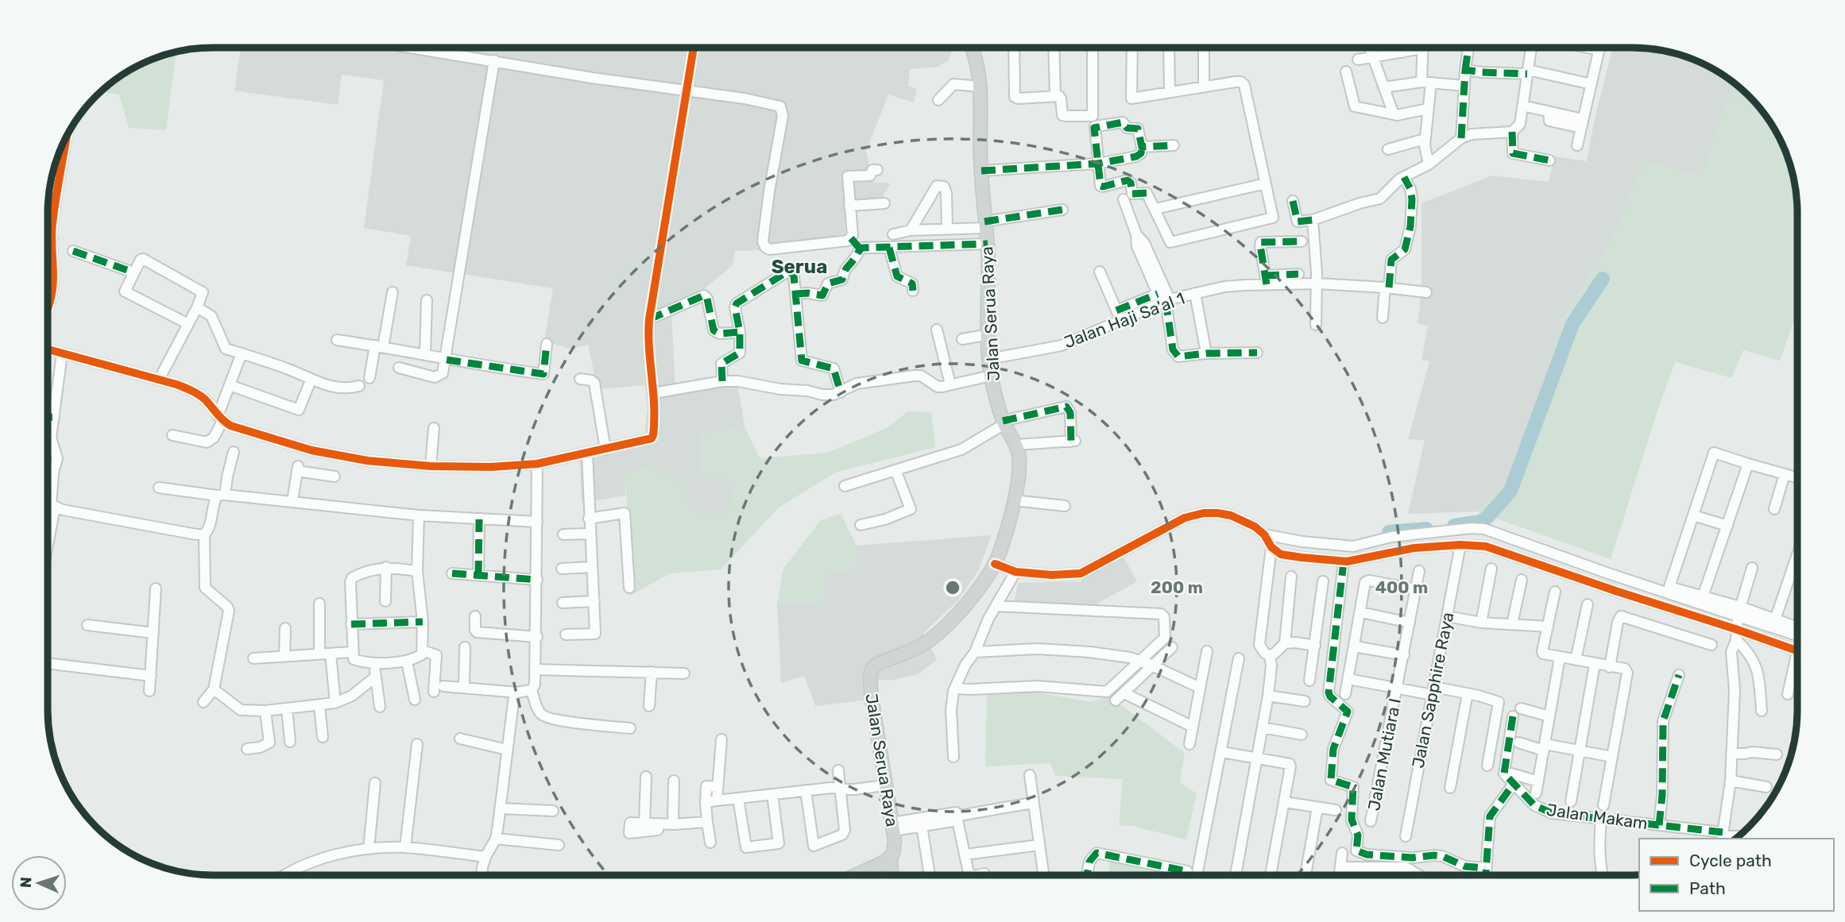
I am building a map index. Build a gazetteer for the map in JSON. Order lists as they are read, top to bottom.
{
  "streets": {
    "main road": ["Jalan Serua Raya"],
    "street": [
      "Jalan Haji Sa'al 1",
      "Jalan Sapphire Raya",
      "Jalan Mutiara I",
      "Jalan Makam"
    ]
  },
  "crossings": [
    ["Jalan Serua Raya", "Jalan Haji Sa'al 1"]
  ],
  "districts": ["Serua"],
  "legend": ["Cycle path", "Path"],
  "north": "left",
  "rings": ["200 m", "400 m"]
}
